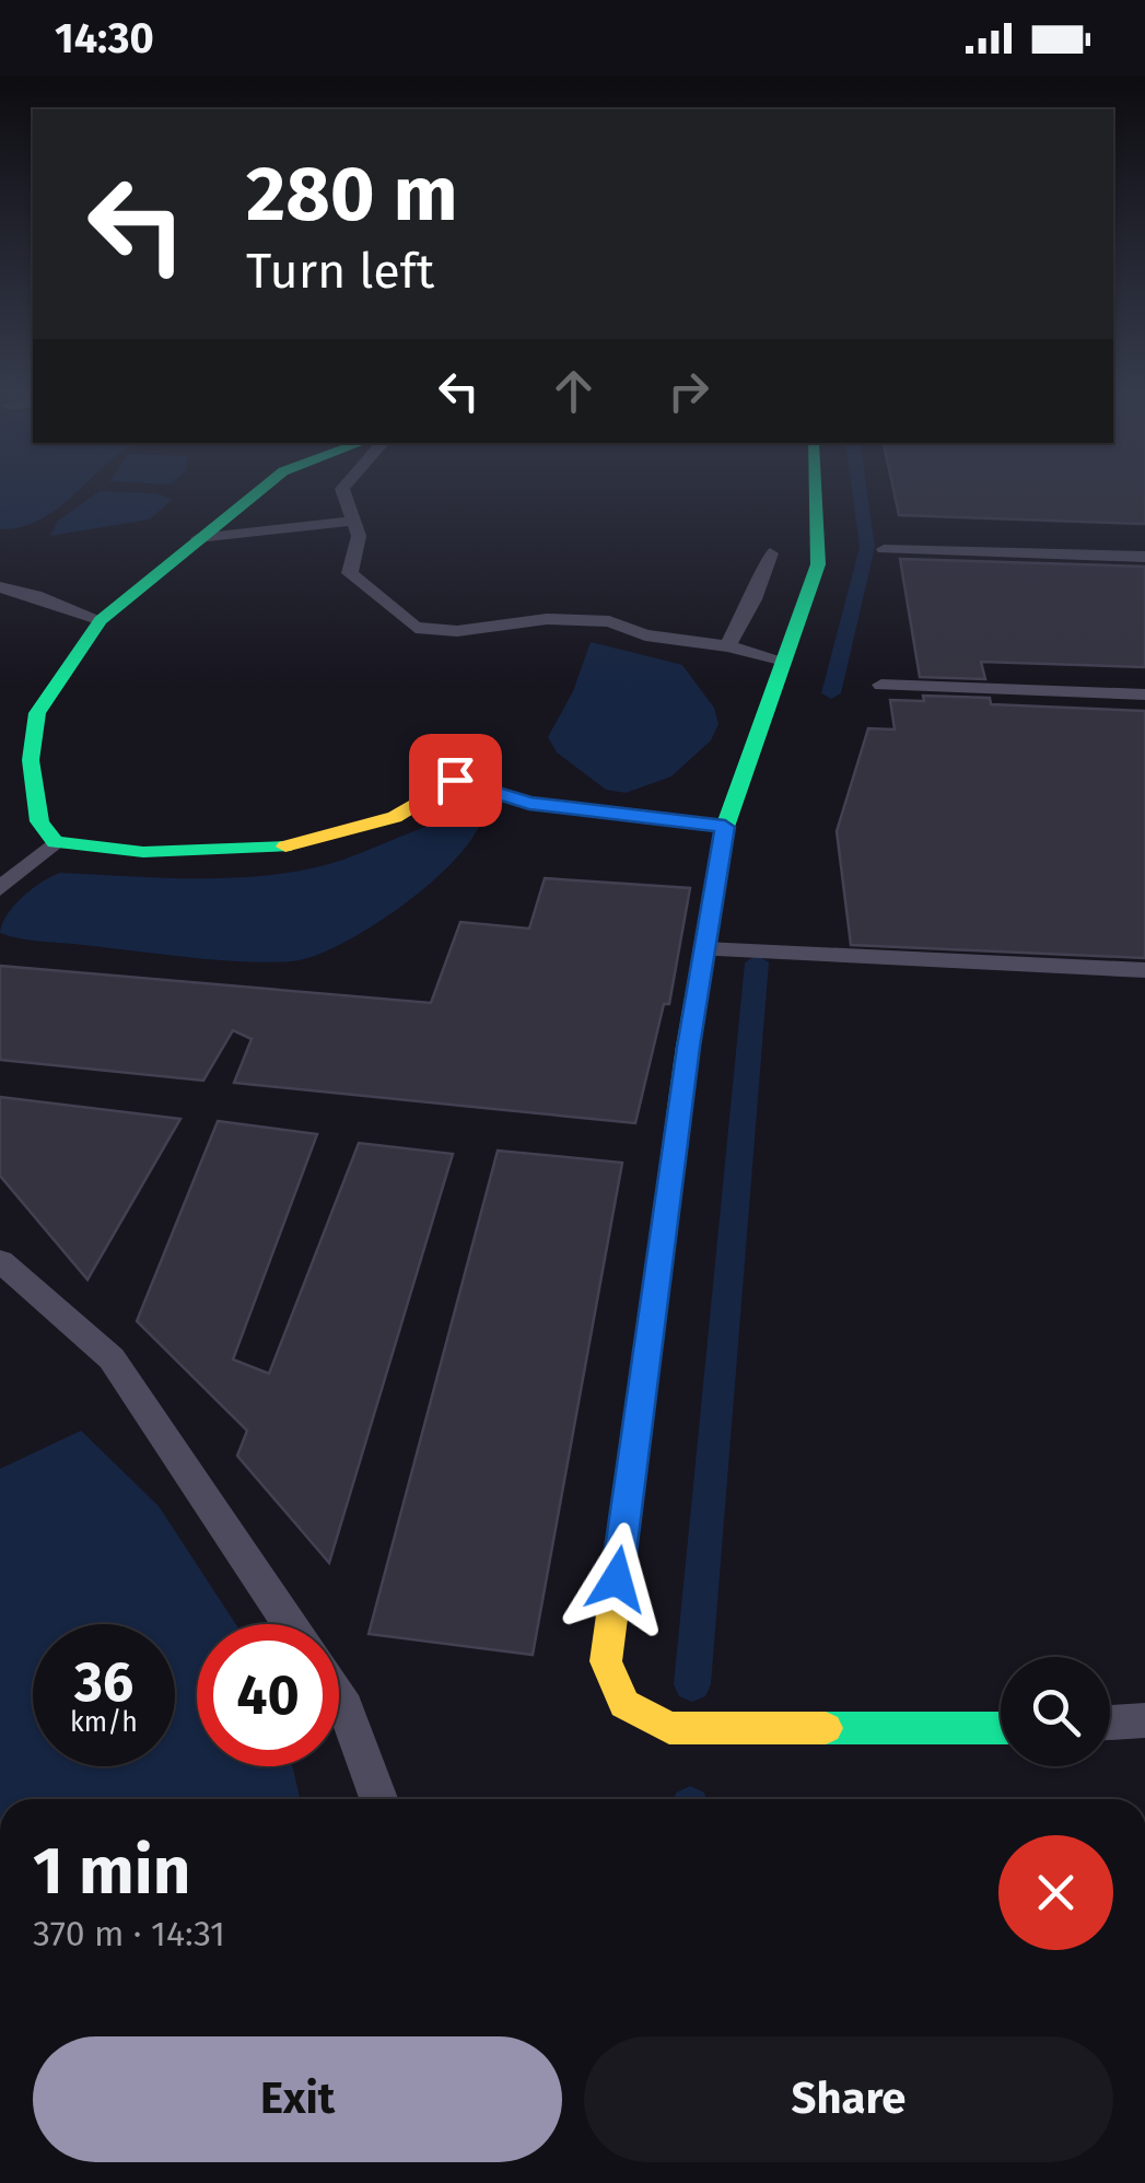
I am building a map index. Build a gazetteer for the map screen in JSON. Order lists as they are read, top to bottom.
{
  "page": {
    "status": "14:30",
    "turn": ["280 m", "Turn left"],
    "speed": "36 km/h",
    "limit": "40",
    "heading": ["1 min", "370 m · 14:31"],
    "buttons": ["Exit", "Share"]
  }
}
